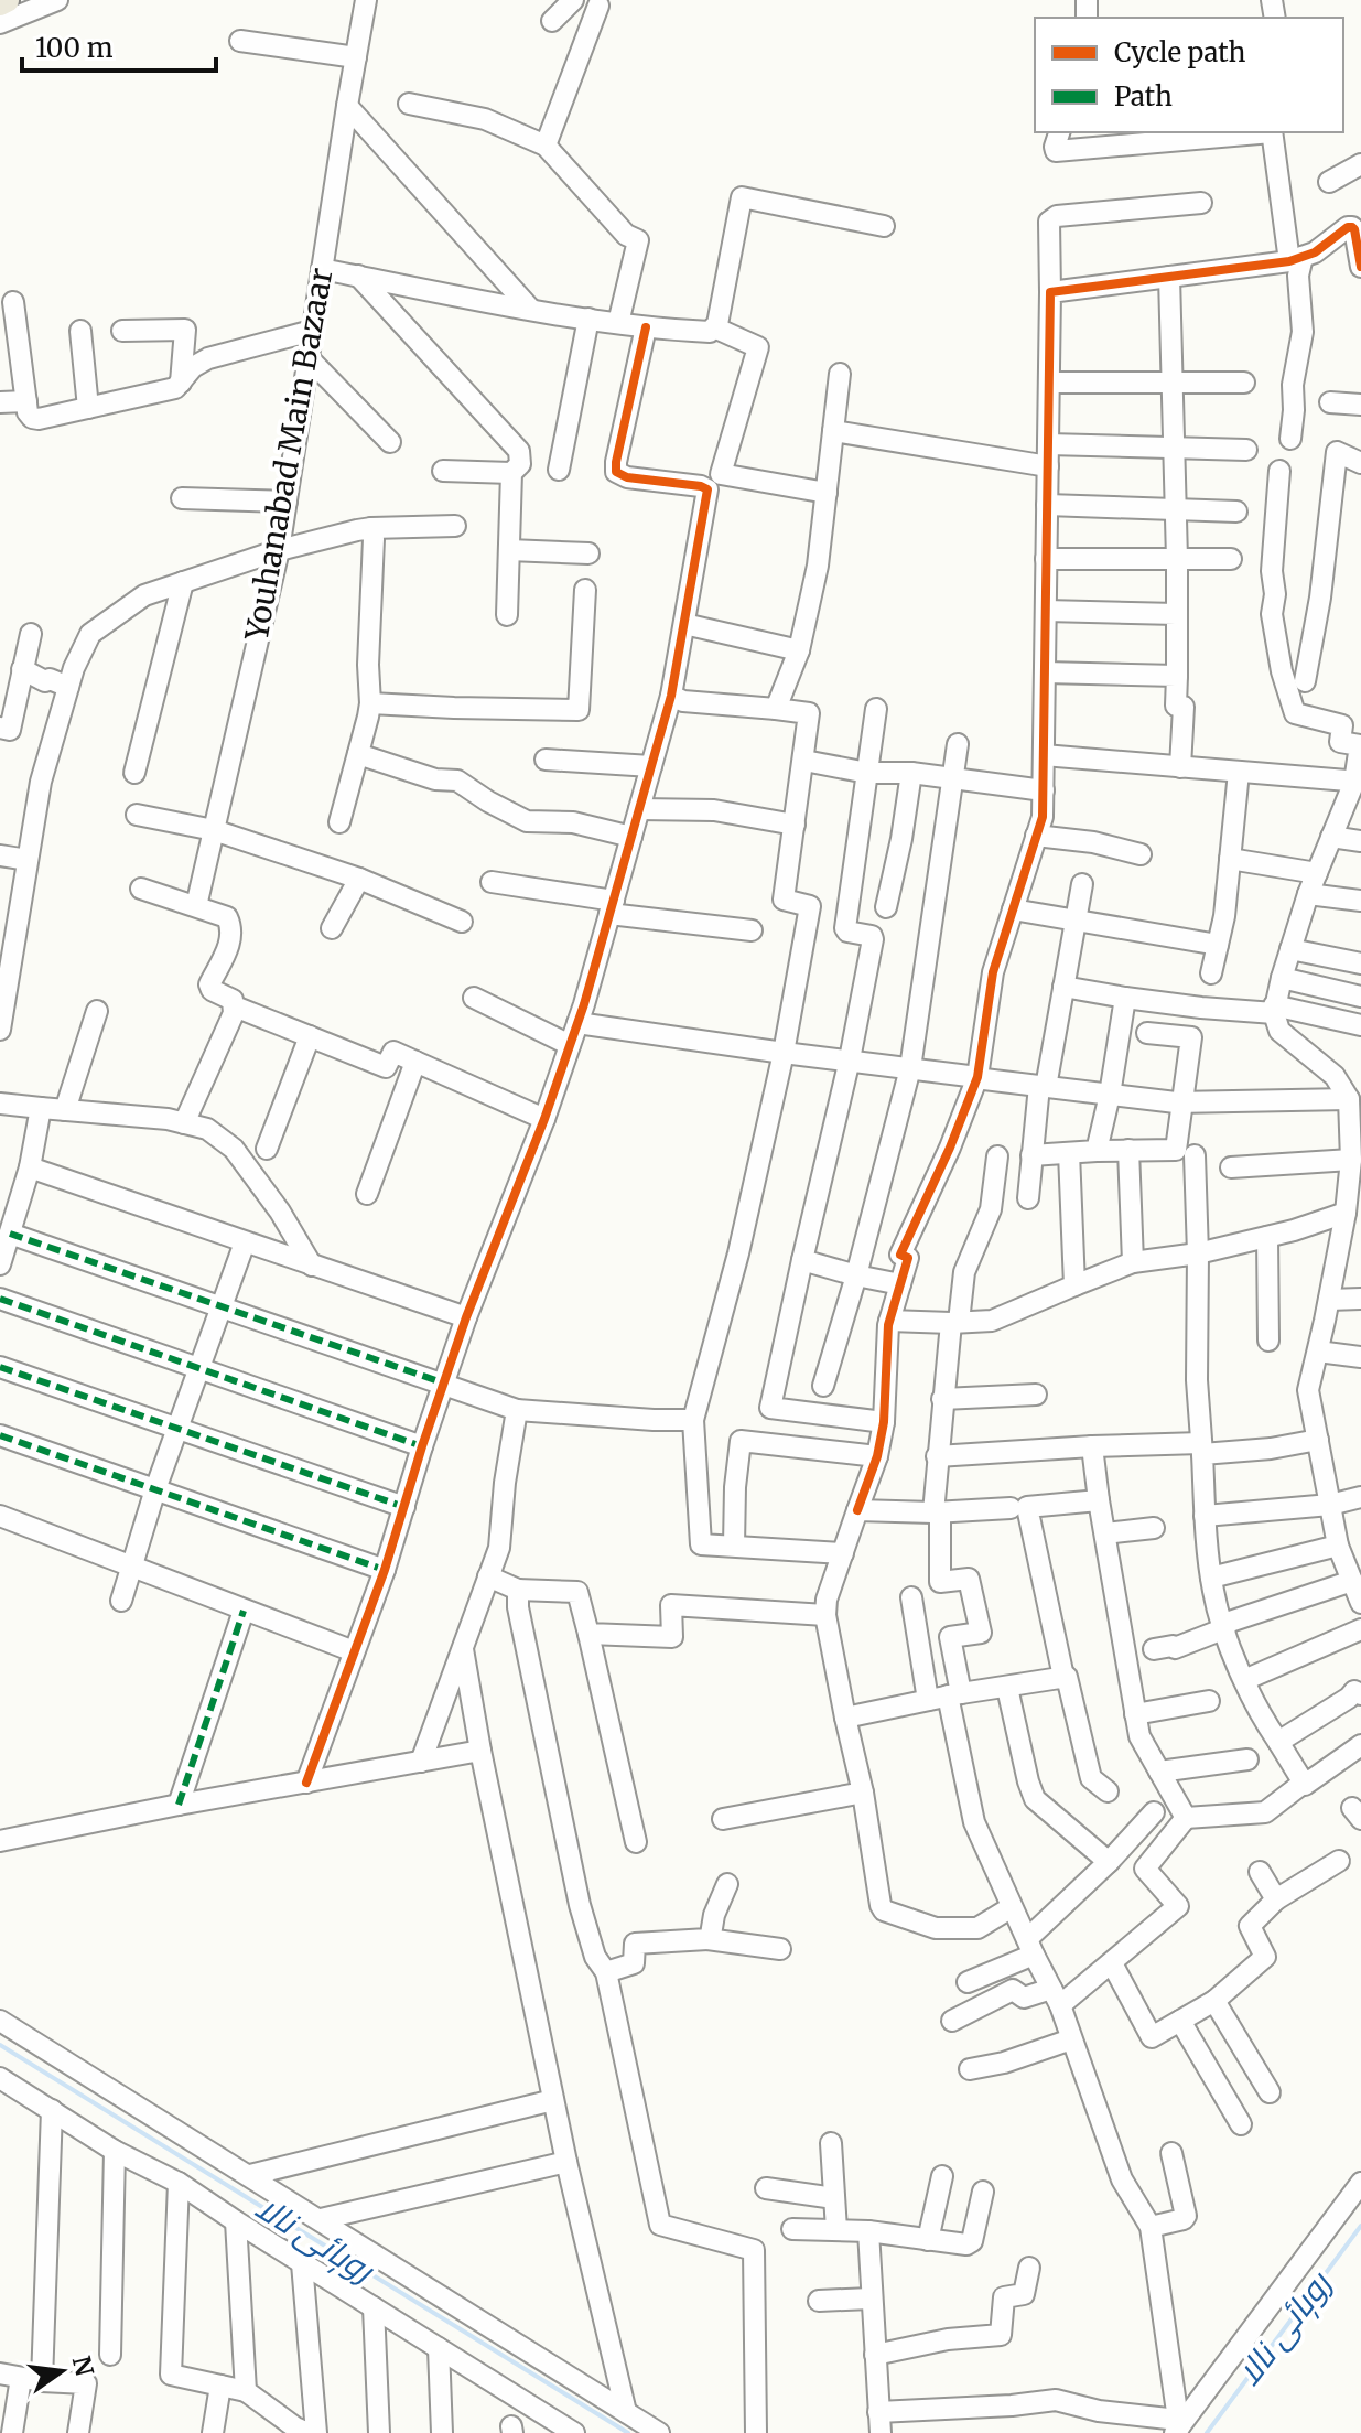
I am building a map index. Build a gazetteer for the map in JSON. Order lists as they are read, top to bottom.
{
  "streets": {
    "street": ["Youhanabad Main Bazaar"]
  },
  "water": ["روہائی نالا"],
  "legend": ["Cycle path", "Path"],
  "scale_bar": "100 m",
  "north": "right"
}
